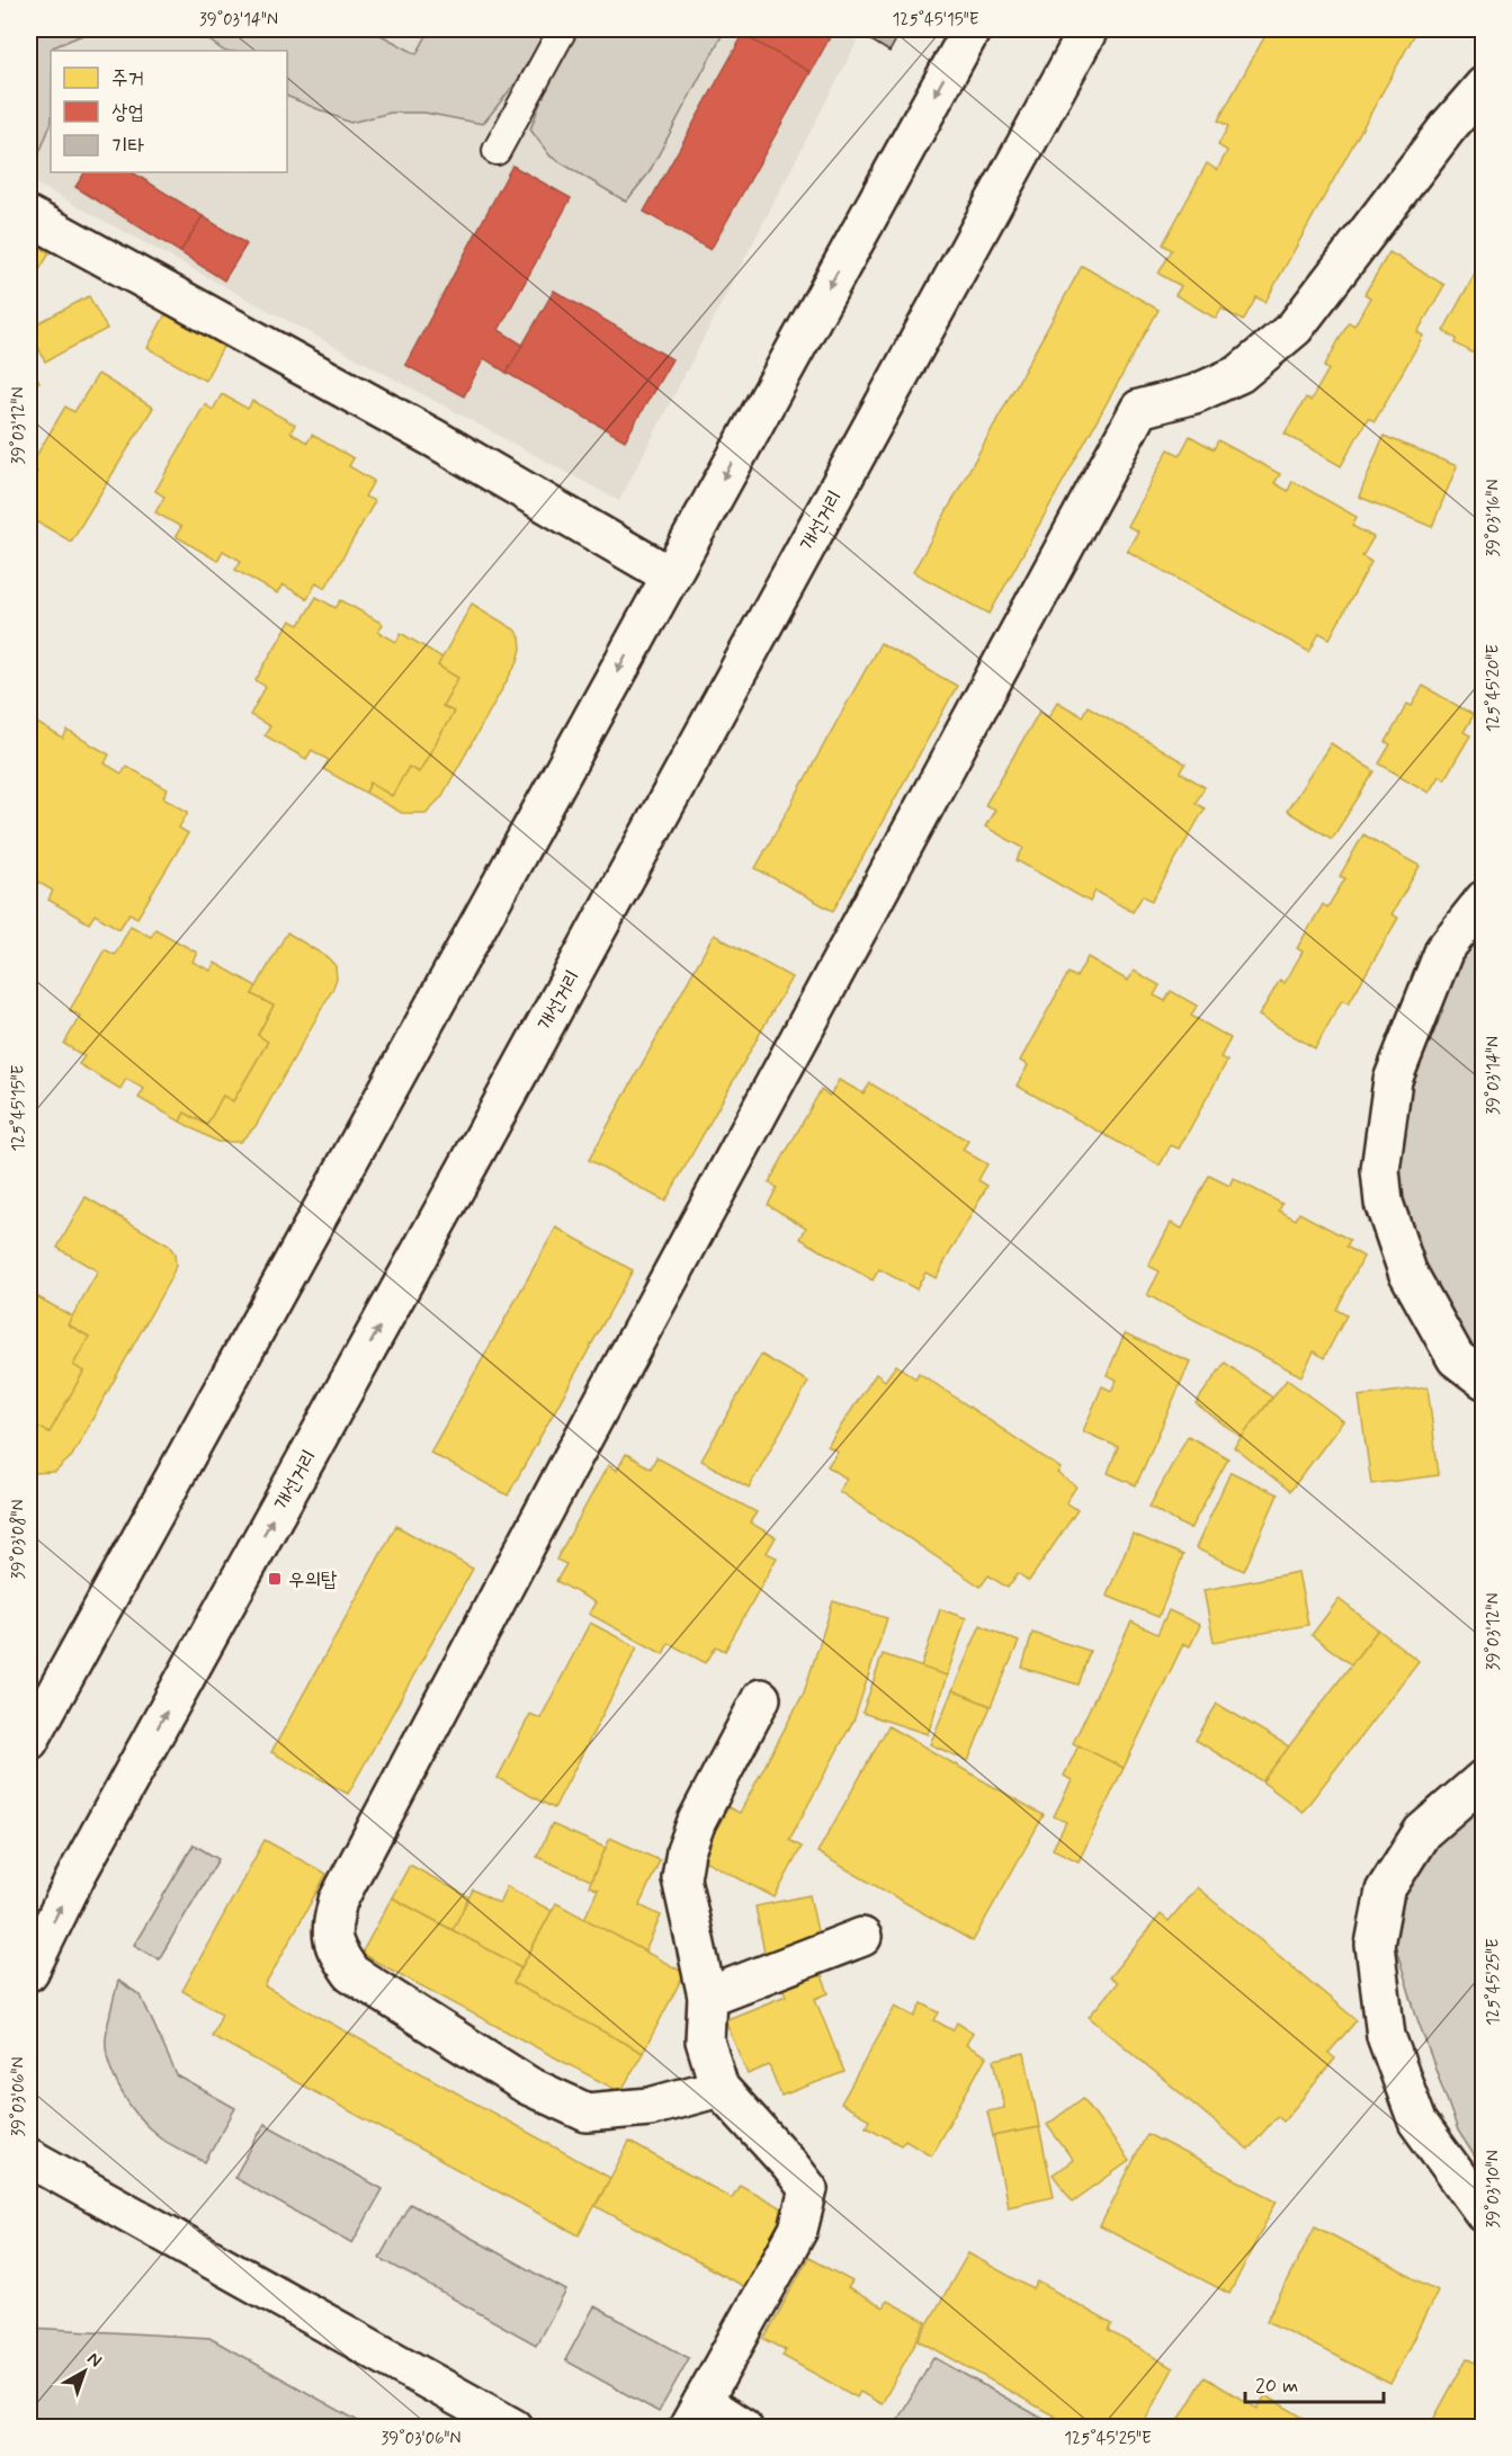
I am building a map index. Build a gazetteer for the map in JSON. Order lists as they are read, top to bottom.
{
  "streets": {
    "street": ["개선거리"]
  },
  "places": {
    "transit": ["우의탑"]
  },
  "legend": ["주거", "상업", "기타"],
  "scale_bar": "20 m",
  "north": "top right",
  "coordinates": [
    "39°03'14\"N",
    "125°45'15\"E",
    "39°03'12\"N",
    "39°03'16\"N",
    "125°45'20\"E",
    "39°03'08\"N",
    "125°45'25\"E",
    "39°03'06\"N",
    "39°03'10\"N"
  ]
}
